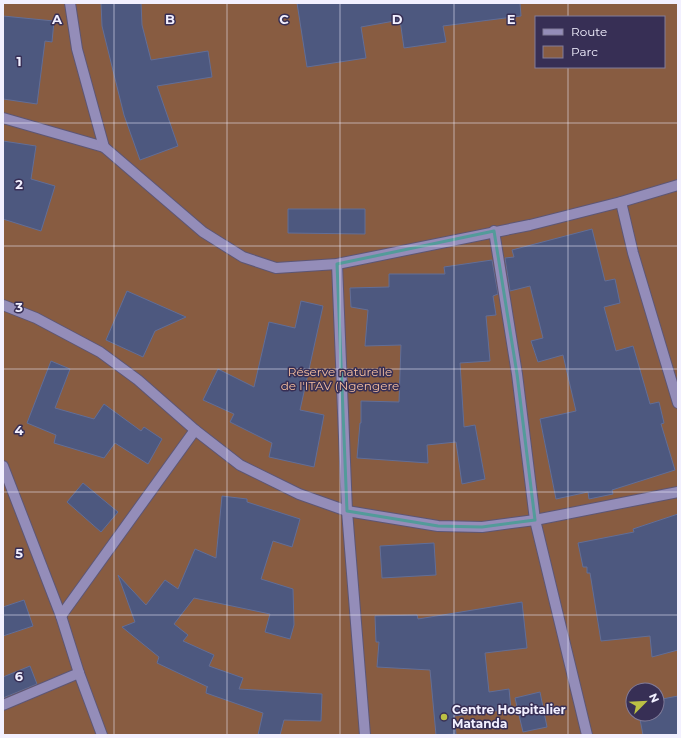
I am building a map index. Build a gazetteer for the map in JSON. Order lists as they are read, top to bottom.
{
  "parks": ["Réserve naturelle de l'ITAV (Ngengere"],
  "places": ["Centre Hospitalier Matanda"],
  "legend": ["Route", "Parc"],
  "north": "top right",
  "grid": {
    "columns": [
      "A",
      "B",
      "C",
      "D",
      "E"
    ],
    "rows": [
      "1",
      "2",
      "3",
      "4",
      "5",
      "6"
    ]
  }
}
